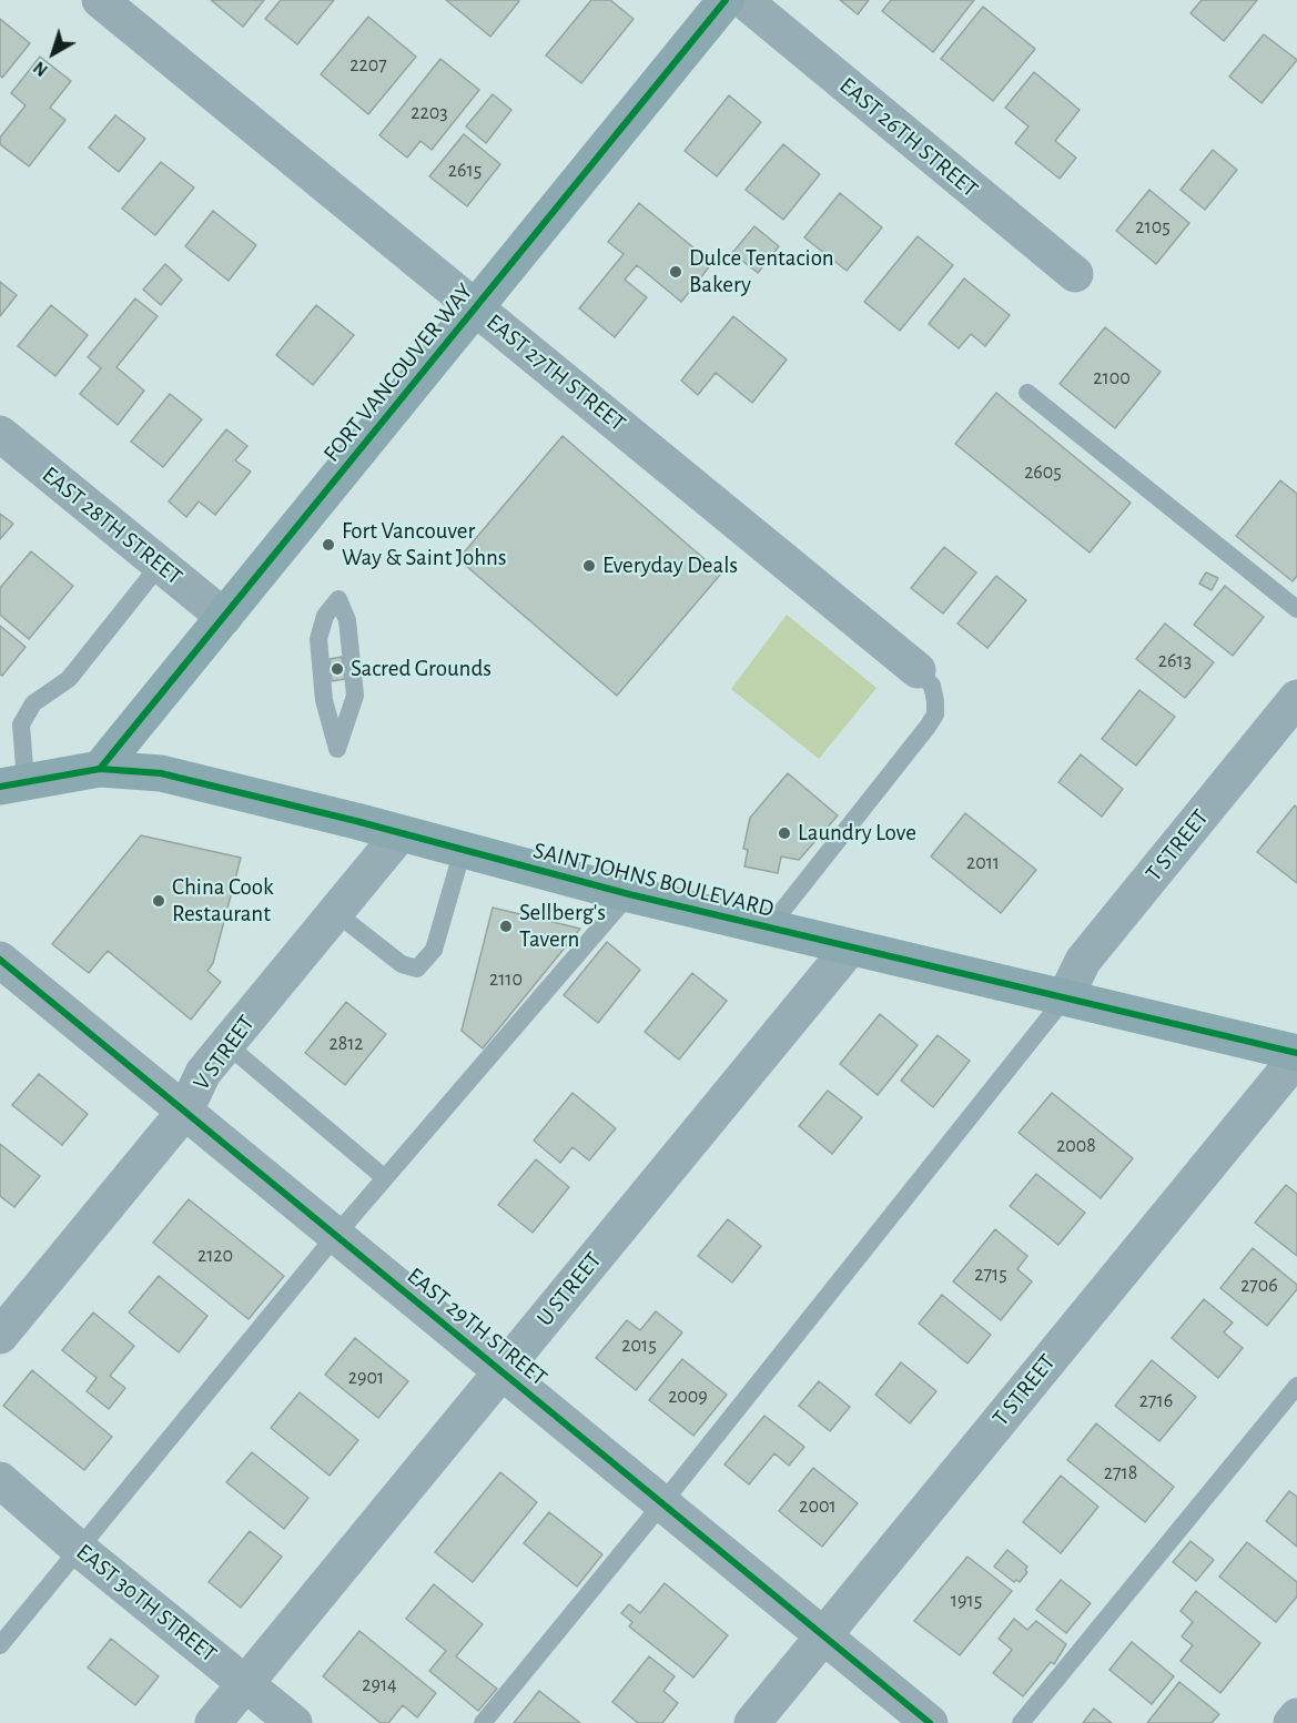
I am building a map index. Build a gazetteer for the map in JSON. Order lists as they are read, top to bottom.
{
  "streets": {
    "street": [
      "EAST 26TH STREET",
      "FORT VANCOUVER WAY",
      "EAST 27TH STREET",
      "EAST 28TH STREET",
      "T STREET",
      "SAINT JOHNS BOULEVARD",
      "V STREET",
      "U STREET",
      "EAST 29TH STREET",
      "EAST 30TH STREET"
    ]
  },
  "crossings": [
    ["FORT VANCOUVER WAY", "EAST 27TH STREET"],
    ["FORT VANCOUVER WAY", "EAST 28TH STREET"],
    ["FORT VANCOUVER WAY", "SAINT JOHNS BOULEVARD"],
    ["T STREET", "SAINT JOHNS BOULEVARD"],
    ["T STREET", "EAST 29TH STREET"],
    ["SAINT JOHNS BOULEVARD", "V STREET"],
    ["SAINT JOHNS BOULEVARD", "U STREET"],
    ["V STREET", "EAST 29TH STREET"],
    ["U STREET", "EAST 29TH STREET"],
    ["U STREET", "EAST 30TH STREET"]
  ],
  "places": [
    "Dulce Tentacion Bakery",
    "Fort Vancouver Way & Saint Johns",
    "Everyday Deals",
    "Sacred Grounds",
    "Laundry Love",
    "China Cook Restaurant",
    "Sellberg's Tavern"
  ],
  "house_numbers": [
    "2207",
    "2203",
    "2615",
    "2105",
    "2100",
    "2605",
    "2613",
    "2011",
    "2110",
    "2812",
    "2008",
    "2120",
    "2715",
    "2706",
    "2015",
    "2901",
    "2009",
    "2716",
    "2718",
    "2001",
    "1915",
    "2914"
  ],
  "north": "bottom left"
}
